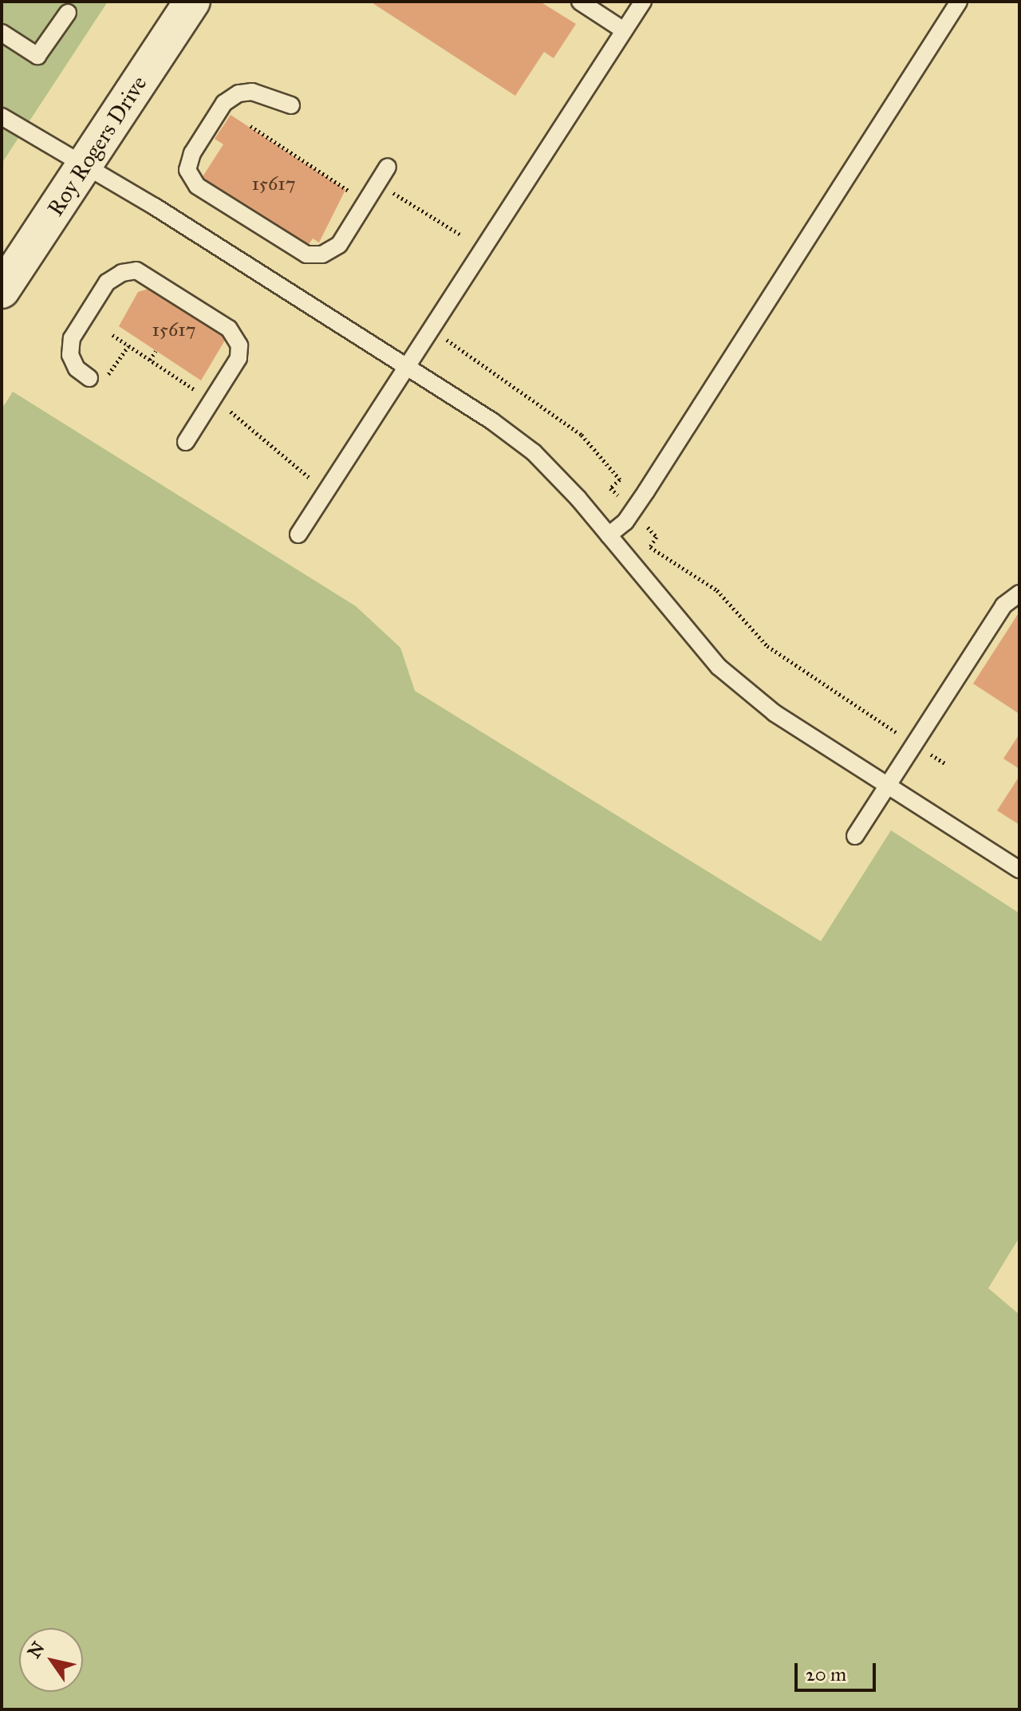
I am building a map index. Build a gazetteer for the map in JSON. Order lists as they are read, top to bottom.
{
  "streets": {
    "main road": ["Roy Rogers Drive"]
  },
  "house_numbers": ["15617", "15617"],
  "scale_bar": "20 m",
  "north": "top left"
}
